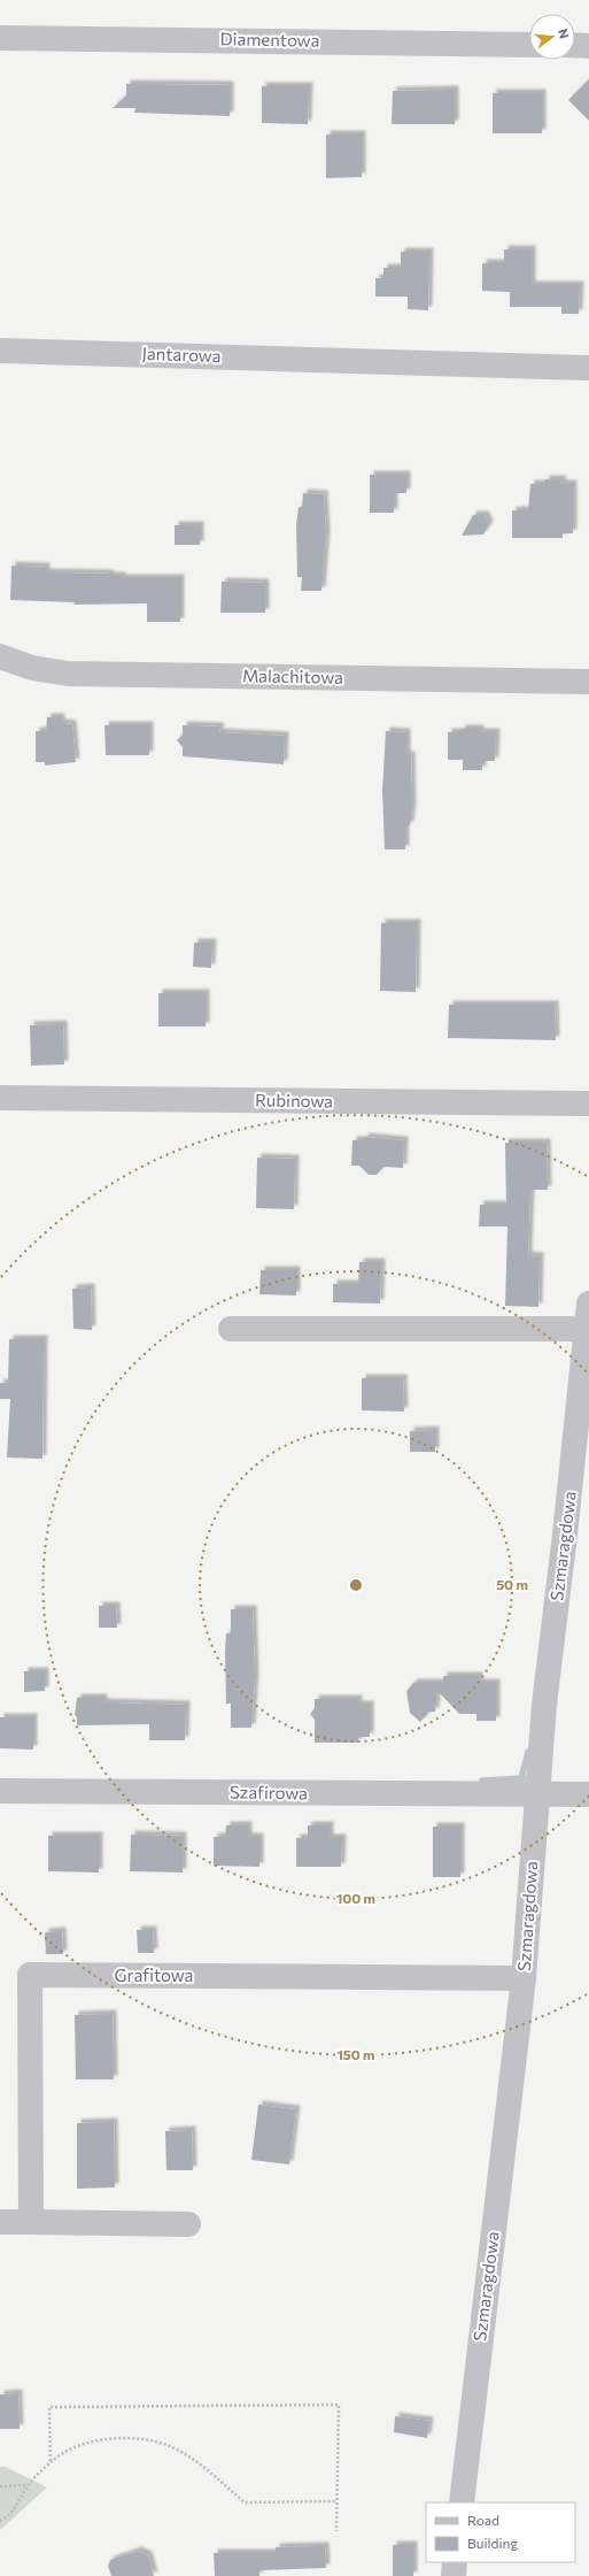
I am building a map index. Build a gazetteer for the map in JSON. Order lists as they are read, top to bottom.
{
  "streets": {
    "street": [
      "Diamentowa",
      "Jantarowa",
      "Malachitowa",
      "Rubinowa",
      "Szmaragdowa",
      "Szafirowa",
      "Grafitowa"
    ]
  },
  "crossings": [
    ["Szmaragdowa", "Szafirowa"],
    ["Szmaragdowa", "Grafitowa"]
  ],
  "legend": ["Road", "Building"],
  "north": "right",
  "rings": ["50 m", "100 m", "150 m"]
}
